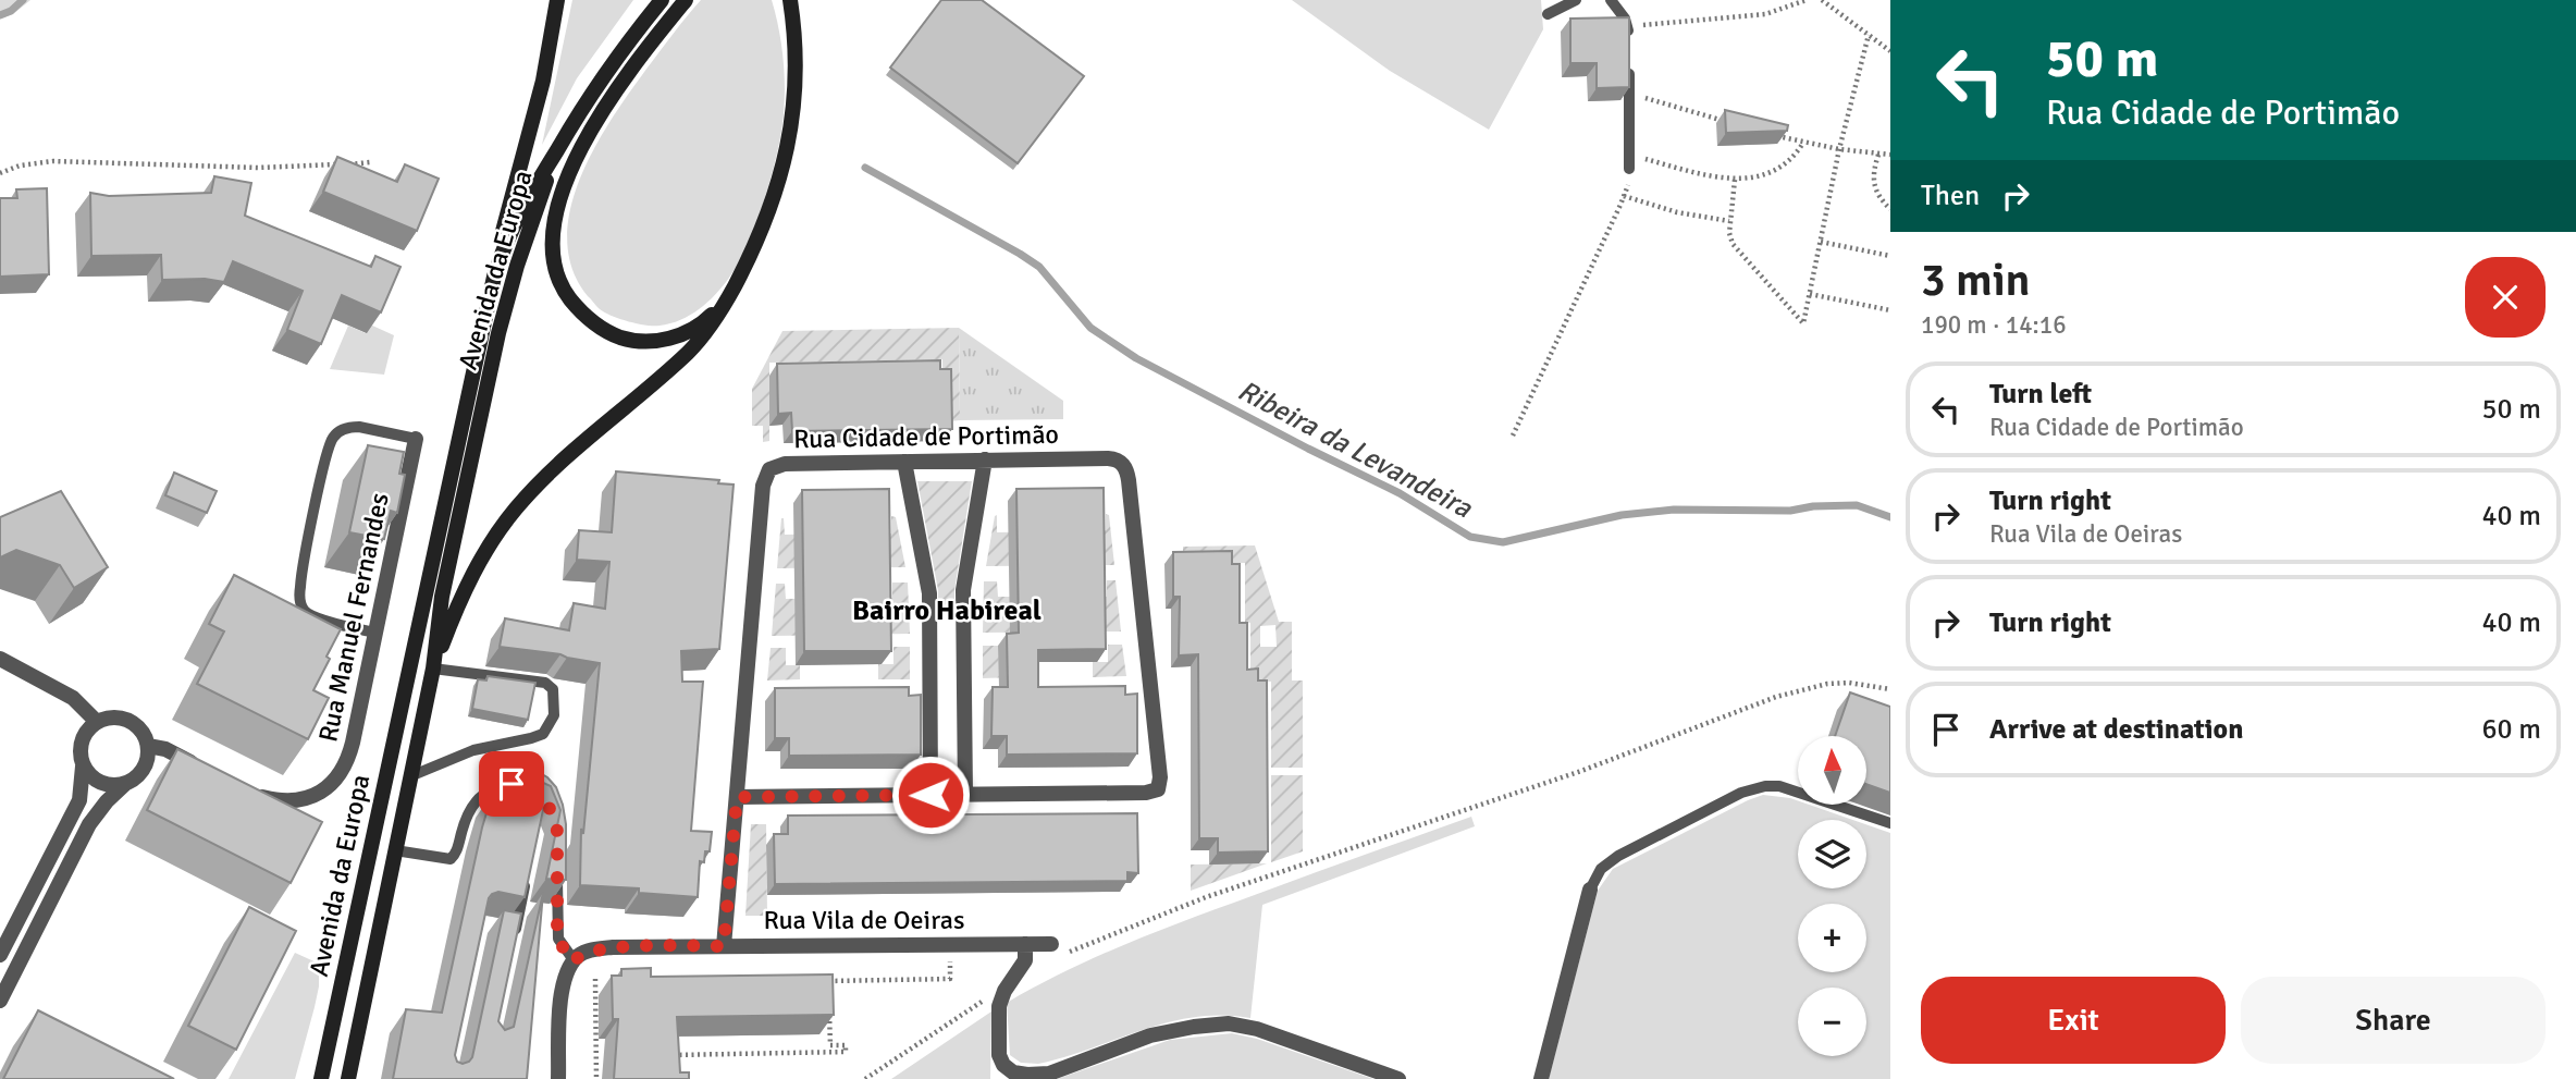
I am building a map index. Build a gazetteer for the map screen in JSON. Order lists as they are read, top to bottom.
{
  "streets": {
    "main road": ["Avenida da Europa"],
    "street": ["Rua Cidade de Portimão", "Rua Manuel Fernandes", "Rua Vila de Oeiras"]
  },
  "crossings": [
    ["Rua Cidade de Portimão", "Rua Vila de Oeiras"]
  ],
  "districts": ["Bairro Habireal"],
  "water": ["Ribeira da Levandeira"],
  "north": "top",
  "page": {
    "turn": ["50 m", "Rua Cidade de Portimão"],
    "then": "Then",
    "heading": ["3 min", "190 m · 14:16"],
    "list": [
      {
        "name": "Turn left",
        "note": "Rua Cidade de Portimão",
        "value": "50 m"
      },
      {
        "name": "Turn right",
        "note": "Rua Vila de Oeiras",
        "value": "40 m"
      },
      {
        "name": "Turn right",
        "value": "40 m"
      },
      {
        "name": "Arrive at destination",
        "value": "60 m"
      }
    ],
    "map_buttons": ["+", "−"],
    "buttons": ["Exit", "Share"]
  }
}
